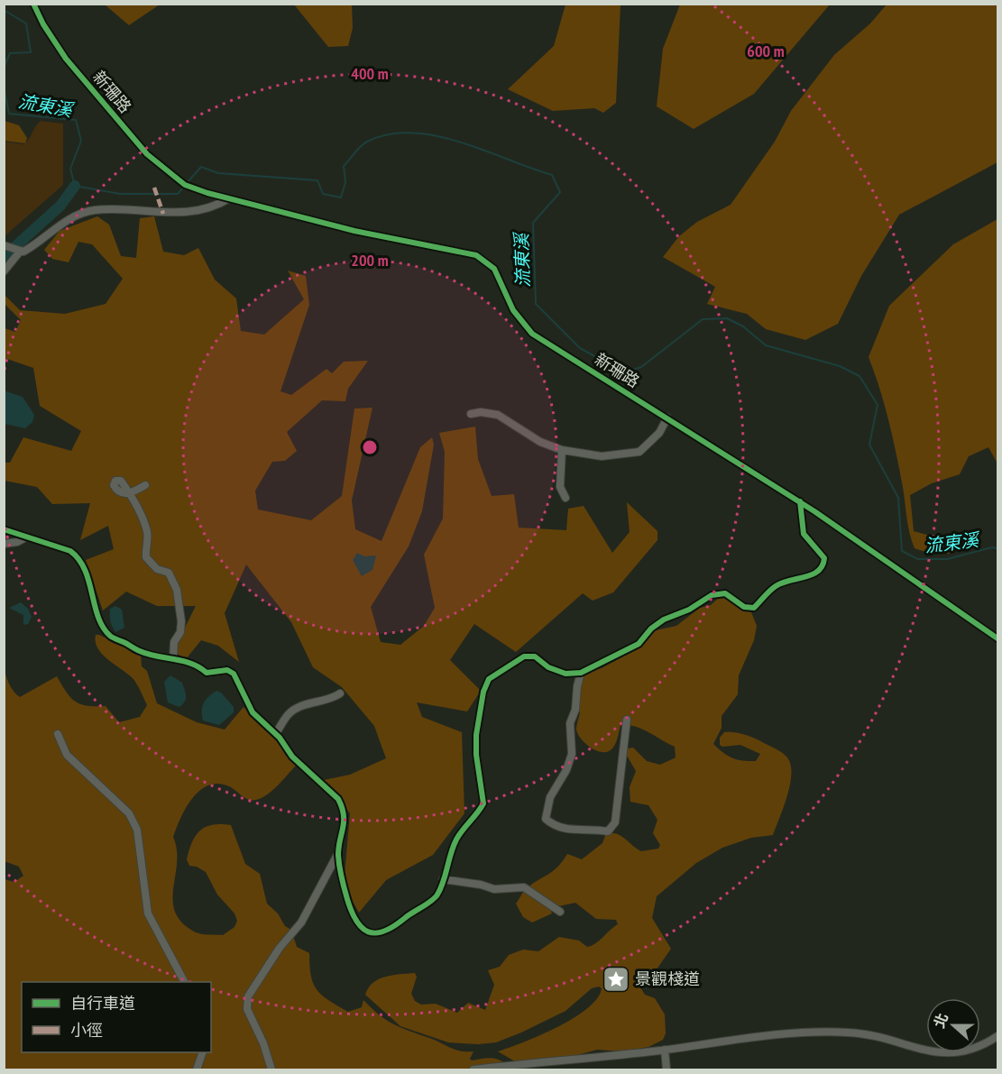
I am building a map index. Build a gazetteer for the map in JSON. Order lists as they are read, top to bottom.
{
  "streets": {
    "street": ["新珊路"]
  },
  "water": ["流東溪"],
  "places": {
    "place": ["景觀棧道"]
  },
  "legend": ["自行車道", "小徑"],
  "north": "left",
  "rings": ["600 m", "400 m", "200 m"]
}
